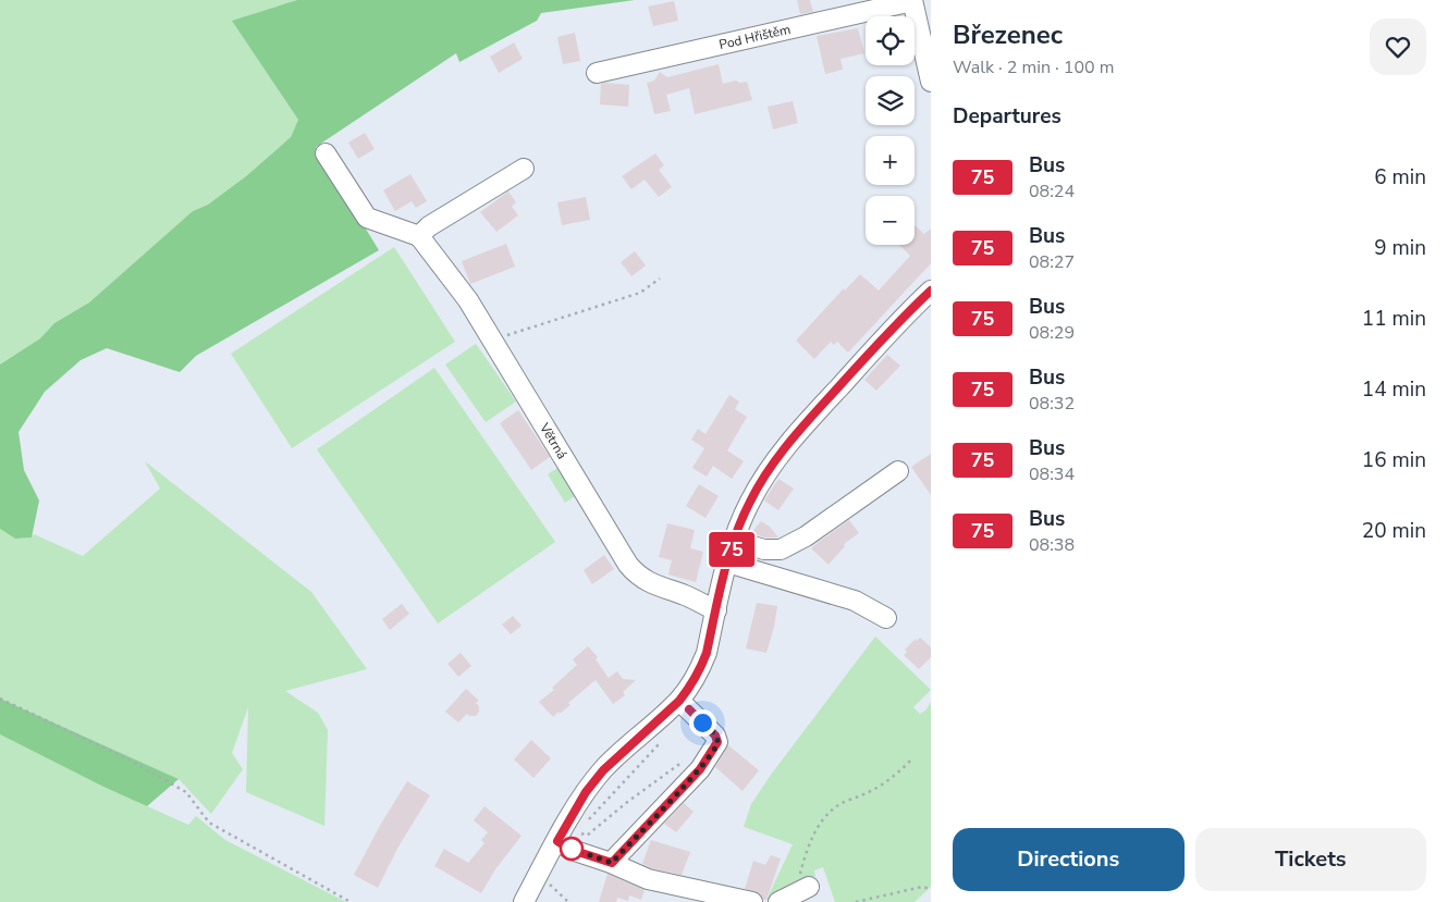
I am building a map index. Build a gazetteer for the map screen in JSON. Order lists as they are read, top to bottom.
{
  "streets": {
    "street": ["Pod Hřištěm", "Větrná"]
  },
  "lines": ["bus line 75"],
  "page": {
    "on_map": "75",
    "heading": [
      ["Březenec", "Walk · 2 min · 100 m"],
      "Departures"
    ],
    "map_buttons": ["+", "−"],
    "list": [
      {
        "mark": "75",
        "name": "Bus",
        "note": "08:24",
        "value": "6 min"
      },
      {
        "mark": "75",
        "name": "Bus",
        "note": "08:27",
        "value": "9 min"
      },
      {
        "mark": "75",
        "name": "Bus",
        "note": "08:29",
        "value": "11 min"
      },
      {
        "mark": "75",
        "name": "Bus",
        "note": "08:32",
        "value": "14 min"
      },
      {
        "mark": "75",
        "name": "Bus",
        "note": "08:34",
        "value": "16 min"
      },
      {
        "mark": "75",
        "name": "Bus",
        "note": "08:38",
        "value": "20 min"
      }
    ],
    "buttons": ["Directions", "Tickets"]
  }
}
